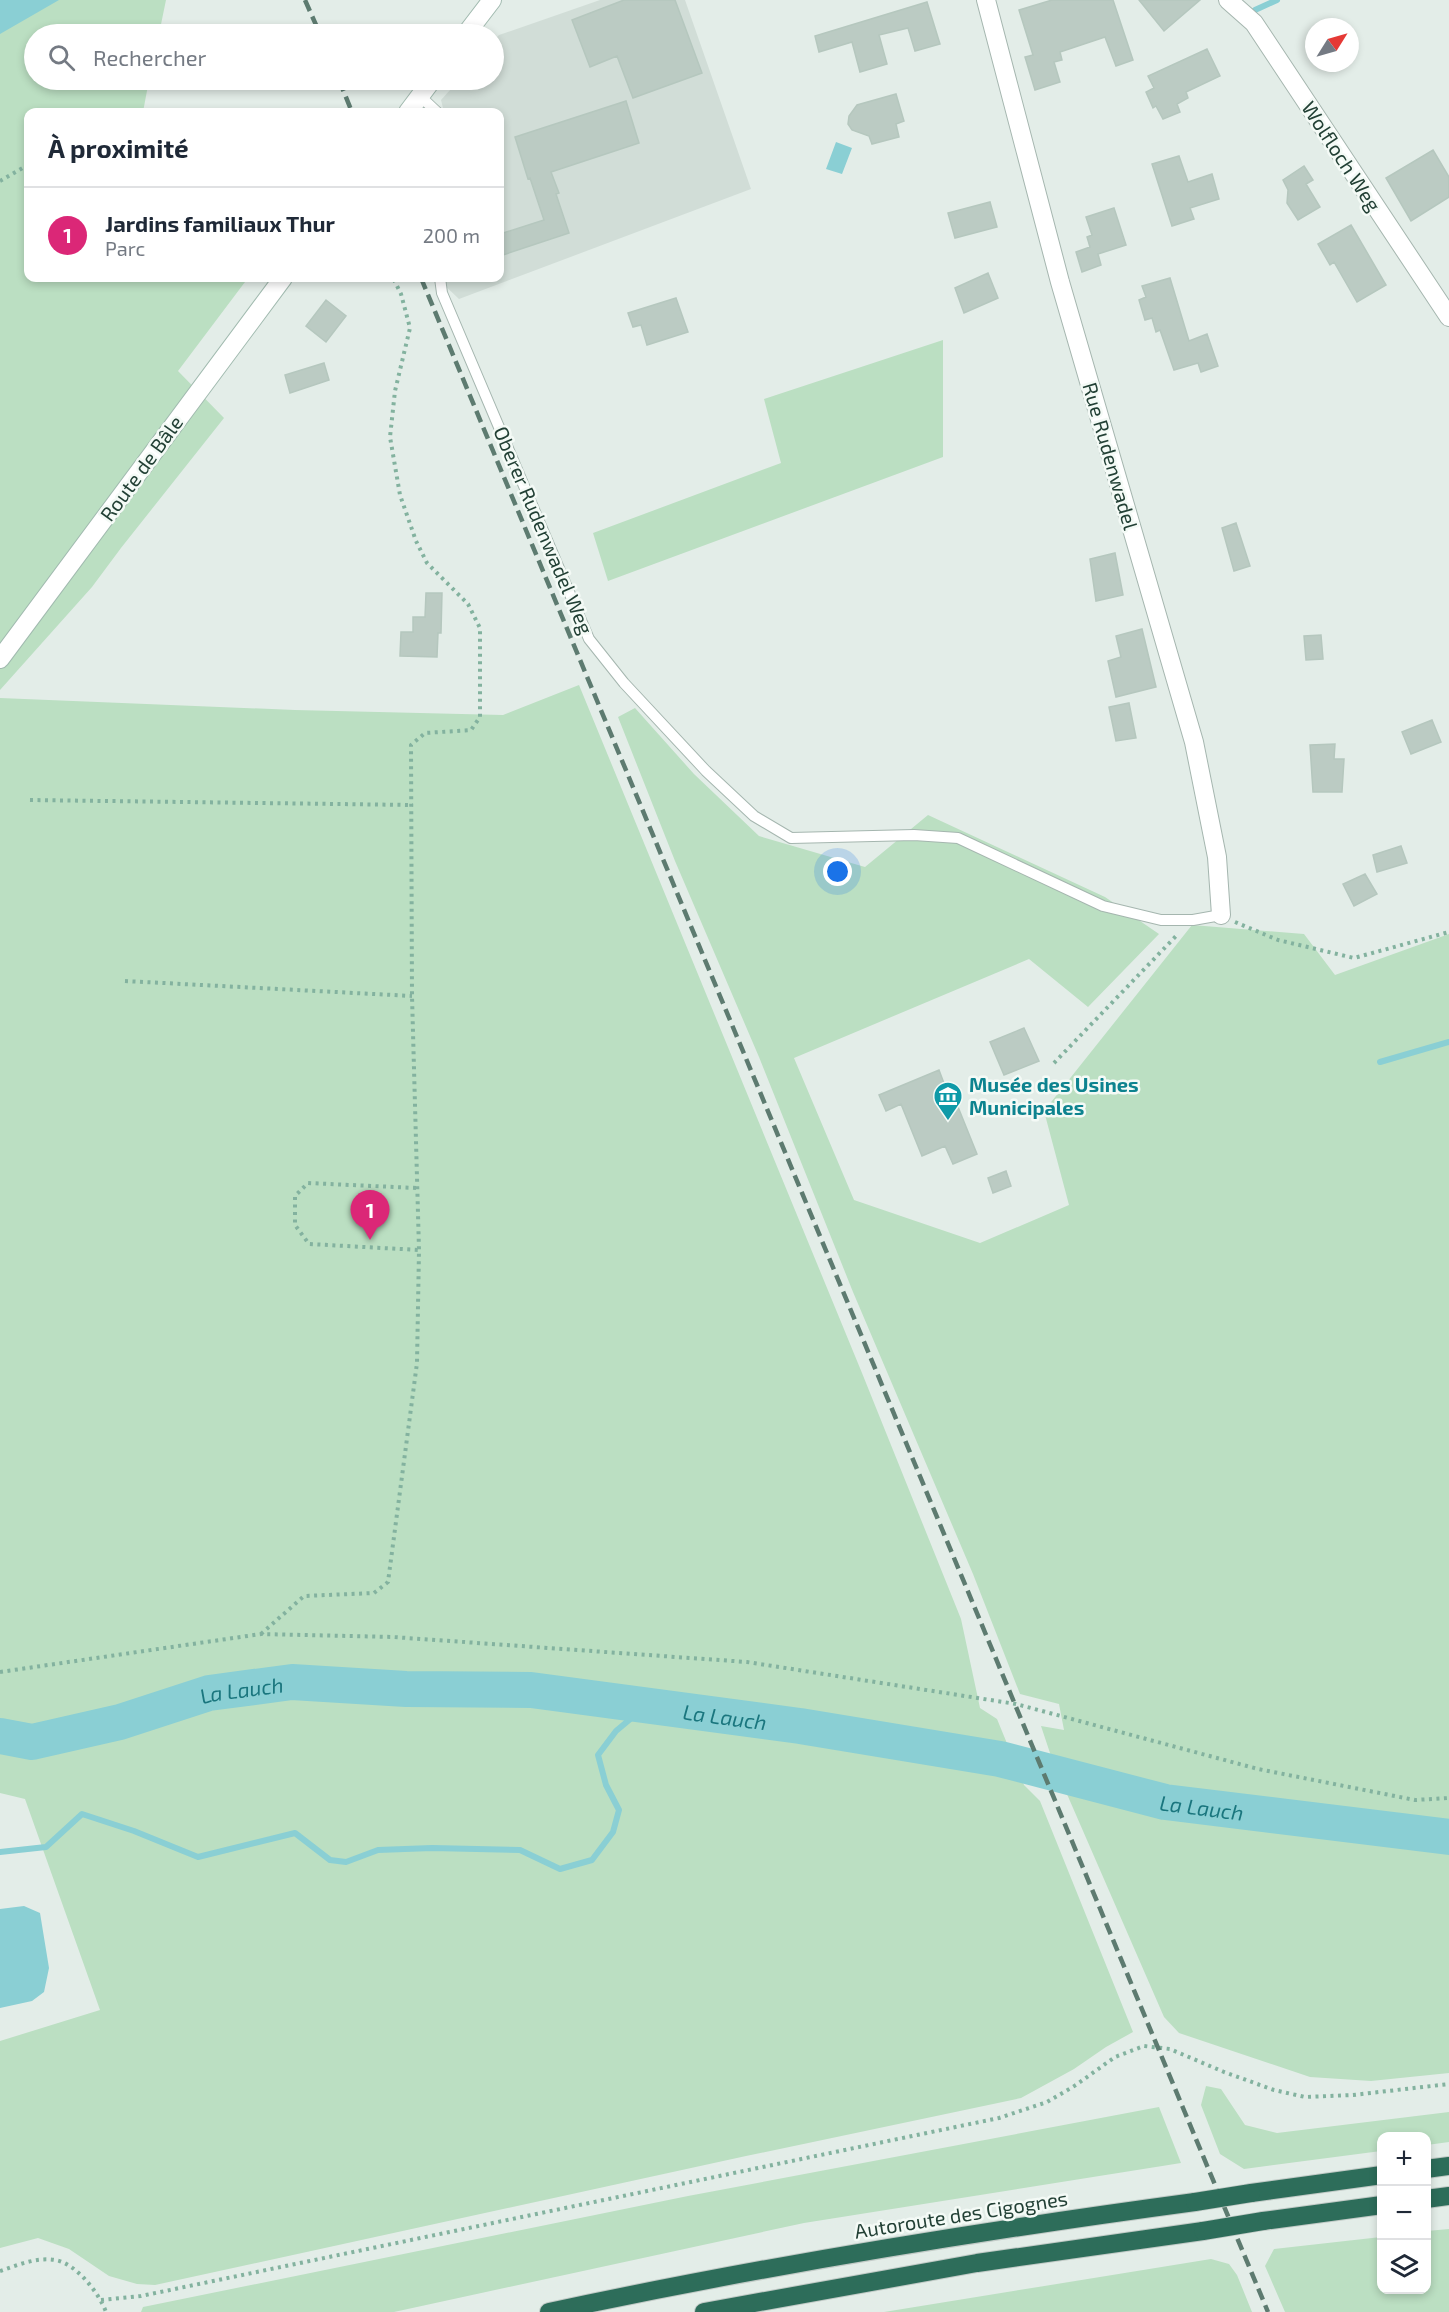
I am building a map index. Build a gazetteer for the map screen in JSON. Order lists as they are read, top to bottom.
{
  "streets": {
    "highway": ["Autoroute des Cigognes"],
    "street": ["Wolfloch Weg", "Rue Rudenwadel", "Route de Bâle"],
    "lane": ["Oberer Rudenwadel Weg"]
  },
  "crossings": [
    ["Rue Rudenwadel", "Oberer Rudenwadel Weg"]
  ],
  "water": ["La Lauch"],
  "places": {
    "museum": ["Musée des Usines Municipales"]
  },
  "north": "top right",
  "page": {
    "search": "Rechercher",
    "heading": "À proximité",
    "list": [
      {
        "mark": "1",
        "name": "Jardins familiaux Thur",
        "note": "Parc",
        "value": "200 m"
      }
    ],
    "pins": "1",
    "map_buttons": ["+", "−"]
  }
}
